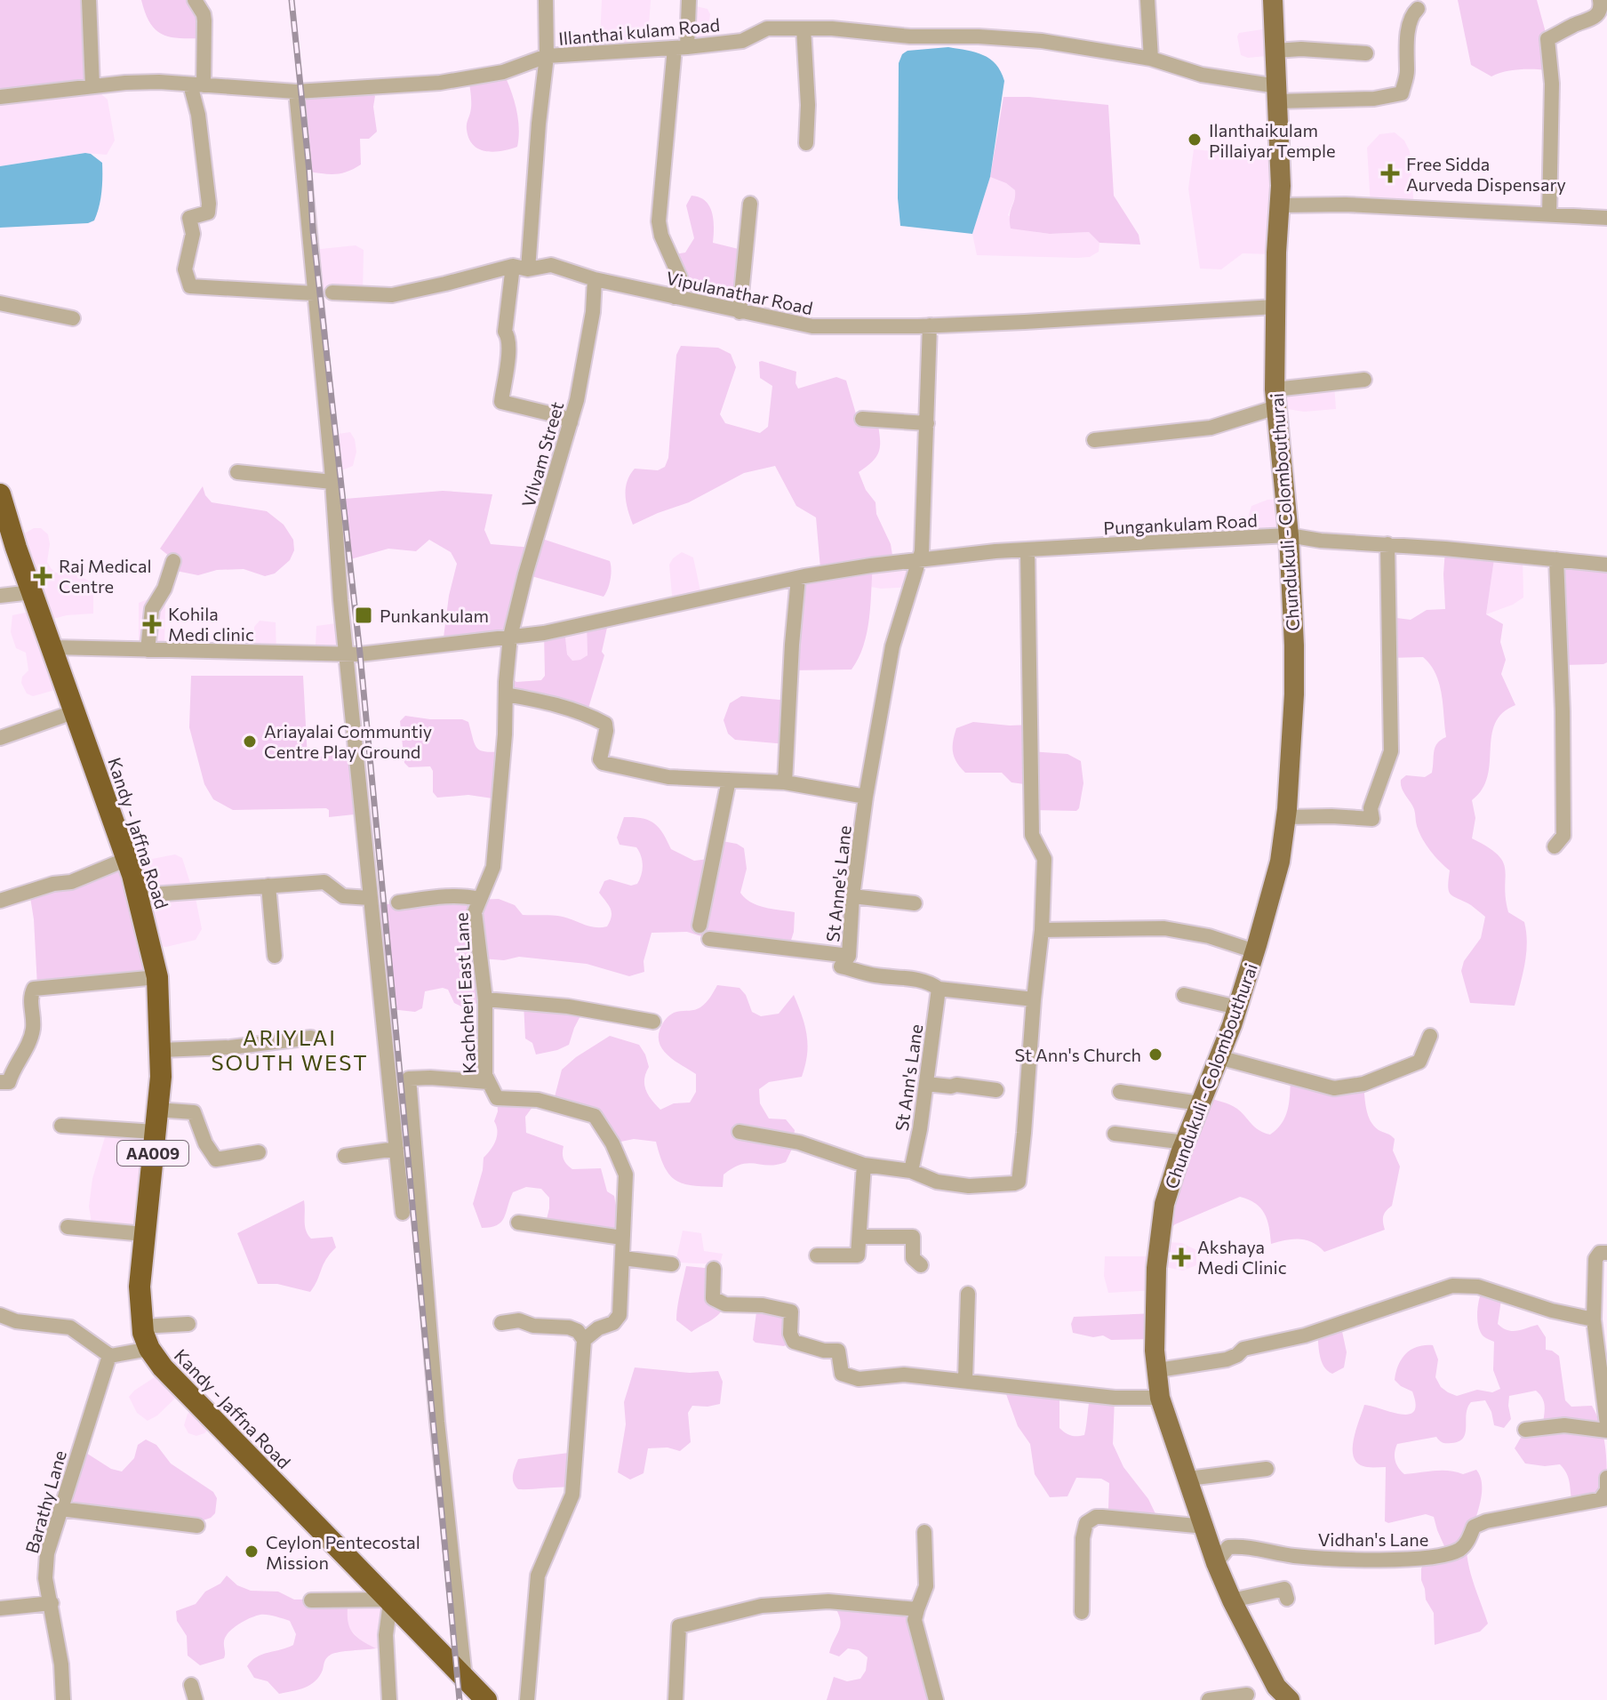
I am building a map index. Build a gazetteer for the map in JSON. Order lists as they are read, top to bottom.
{
  "streets": {
    "highway": ["Kandy - Jaffna Road", "AA009"],
    "main road": ["Chundukuli - Colombouthurai"],
    "street": [
      "Illanthai kulam Road",
      "Vipulanathar Road",
      "Vilvam Street",
      "Pungankulam Road",
      "St Anne's Lane",
      "Kachcheri East Lane",
      "St Ann's Lane",
      "Barathy Lane",
      "Vidhan's Lane"
    ]
  },
  "crossings": [
    ["Illanthai kulam Road", "Chundukuli - Colombouthurai"],
    ["Vipulanathar Road", "Vilvam Street"],
    ["Vipulanathar Road", "Chundukuli - Colombouthurai"],
    ["Vipulanathar Road", "St Anne's Lane"],
    ["Vilvam Street", "Pungankulam Road"],
    ["Vilvam Street", "Kachcheri East Lane"],
    ["Chundukuli - Colombouthurai", "Pungankulam Road"],
    ["Chundukuli - Colombouthurai", "Vidhan's Lane"],
    ["Pungankulam Road", "St Anne's Lane"],
    ["Pungankulam Road", "Kachcheri East Lane"],
    ["St Anne's Lane", "St Ann's Lane"]
  ],
  "districts": ["ARIYLAI SOUTH WEST"],
  "places": {
    "other": [
      "Ilanthaikulam Pillaiyar Temple",
      "Ariayalai Communtiy Centre Play Ground",
      "St Ann's Church",
      "Ceylon Pentecostal Mission"
    ],
    "health": [
      "Free Sidda Aurveda Dispensary",
      "Raj Medical Centre",
      "Kohila Medi clinic",
      "Akshaya Medi Clinic"
    ],
    "transit": ["Punkankulam"]
  }
}
